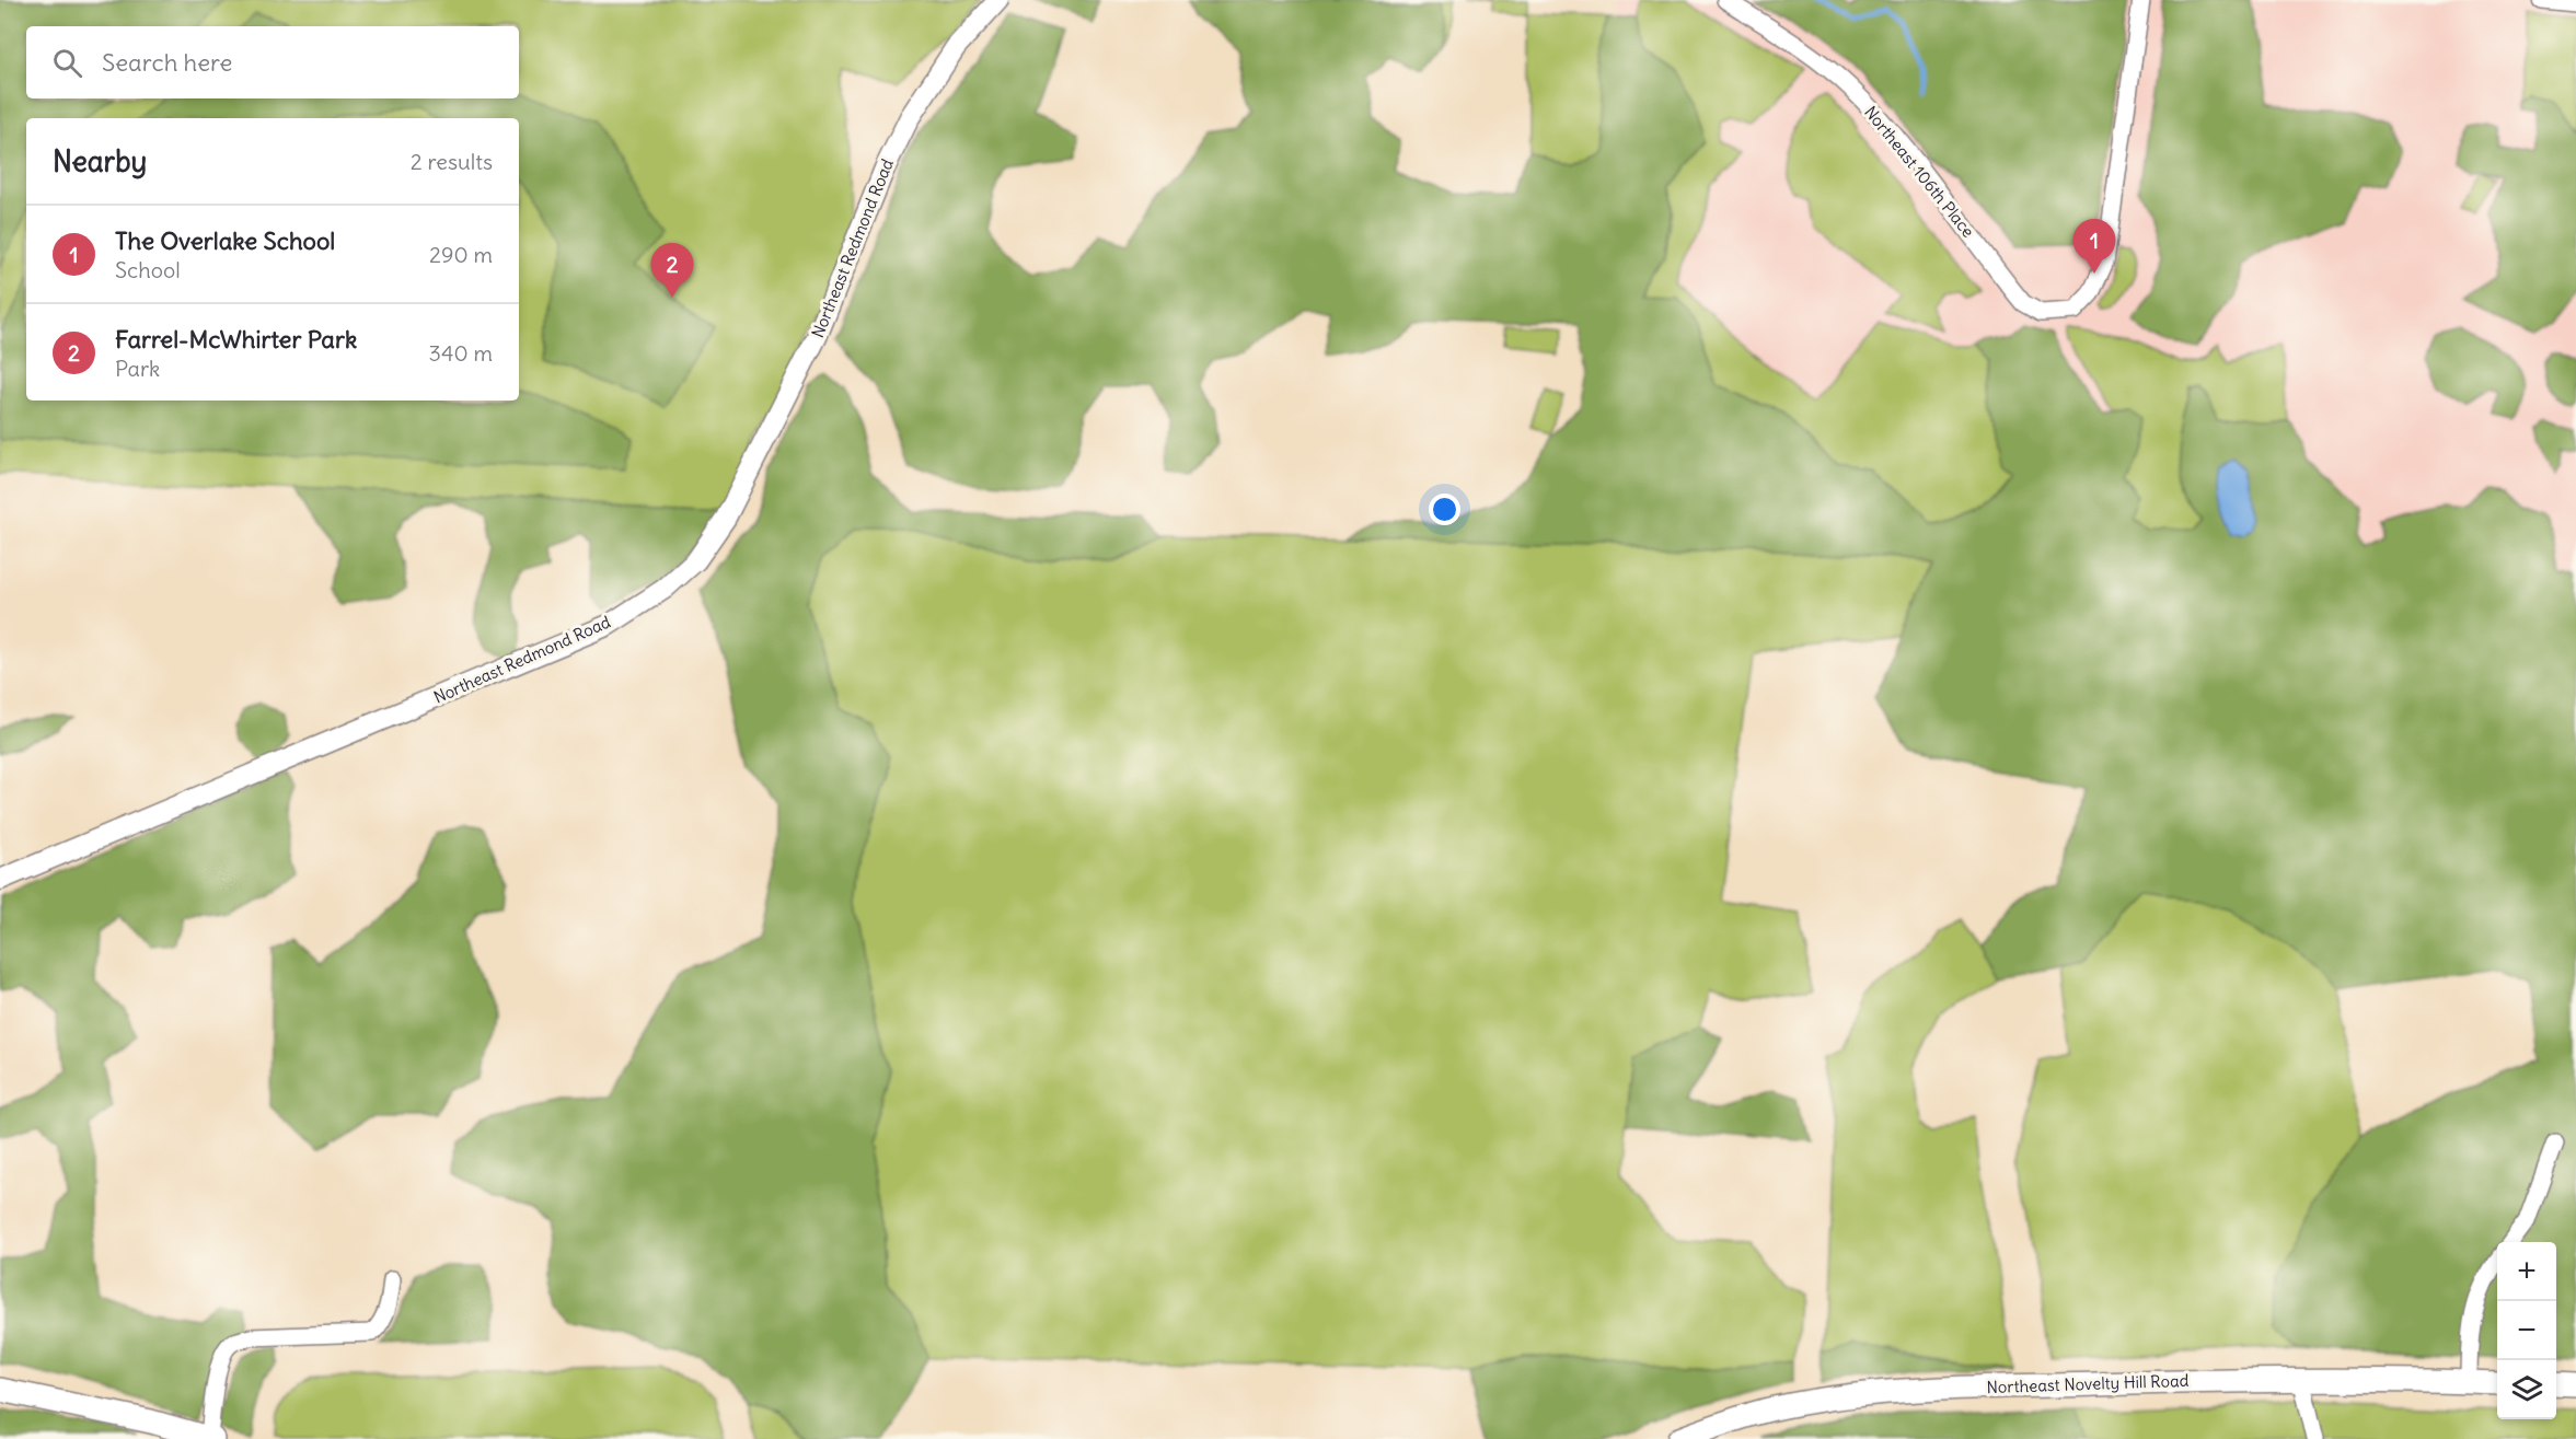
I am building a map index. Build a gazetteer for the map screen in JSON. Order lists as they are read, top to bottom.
{
  "streets": {
    "main road": ["Northeast Novelty Hill Road"],
    "street": ["Northeast 106th Place", "Northeast Redmond Road"]
  },
  "page": {
    "search": "Search here",
    "heading": ["Nearby", "2 results"],
    "list": [
      {
        "mark": "1",
        "name": "The Overlake School",
        "note": "School",
        "value": "290 m"
      },
      {
        "mark": "2",
        "name": "Farrel-McWhirter Park",
        "note": "Park",
        "value": "340 m"
      }
    ],
    "pins": ["1", "2"],
    "map_buttons": ["+", "−"]
  }
}
